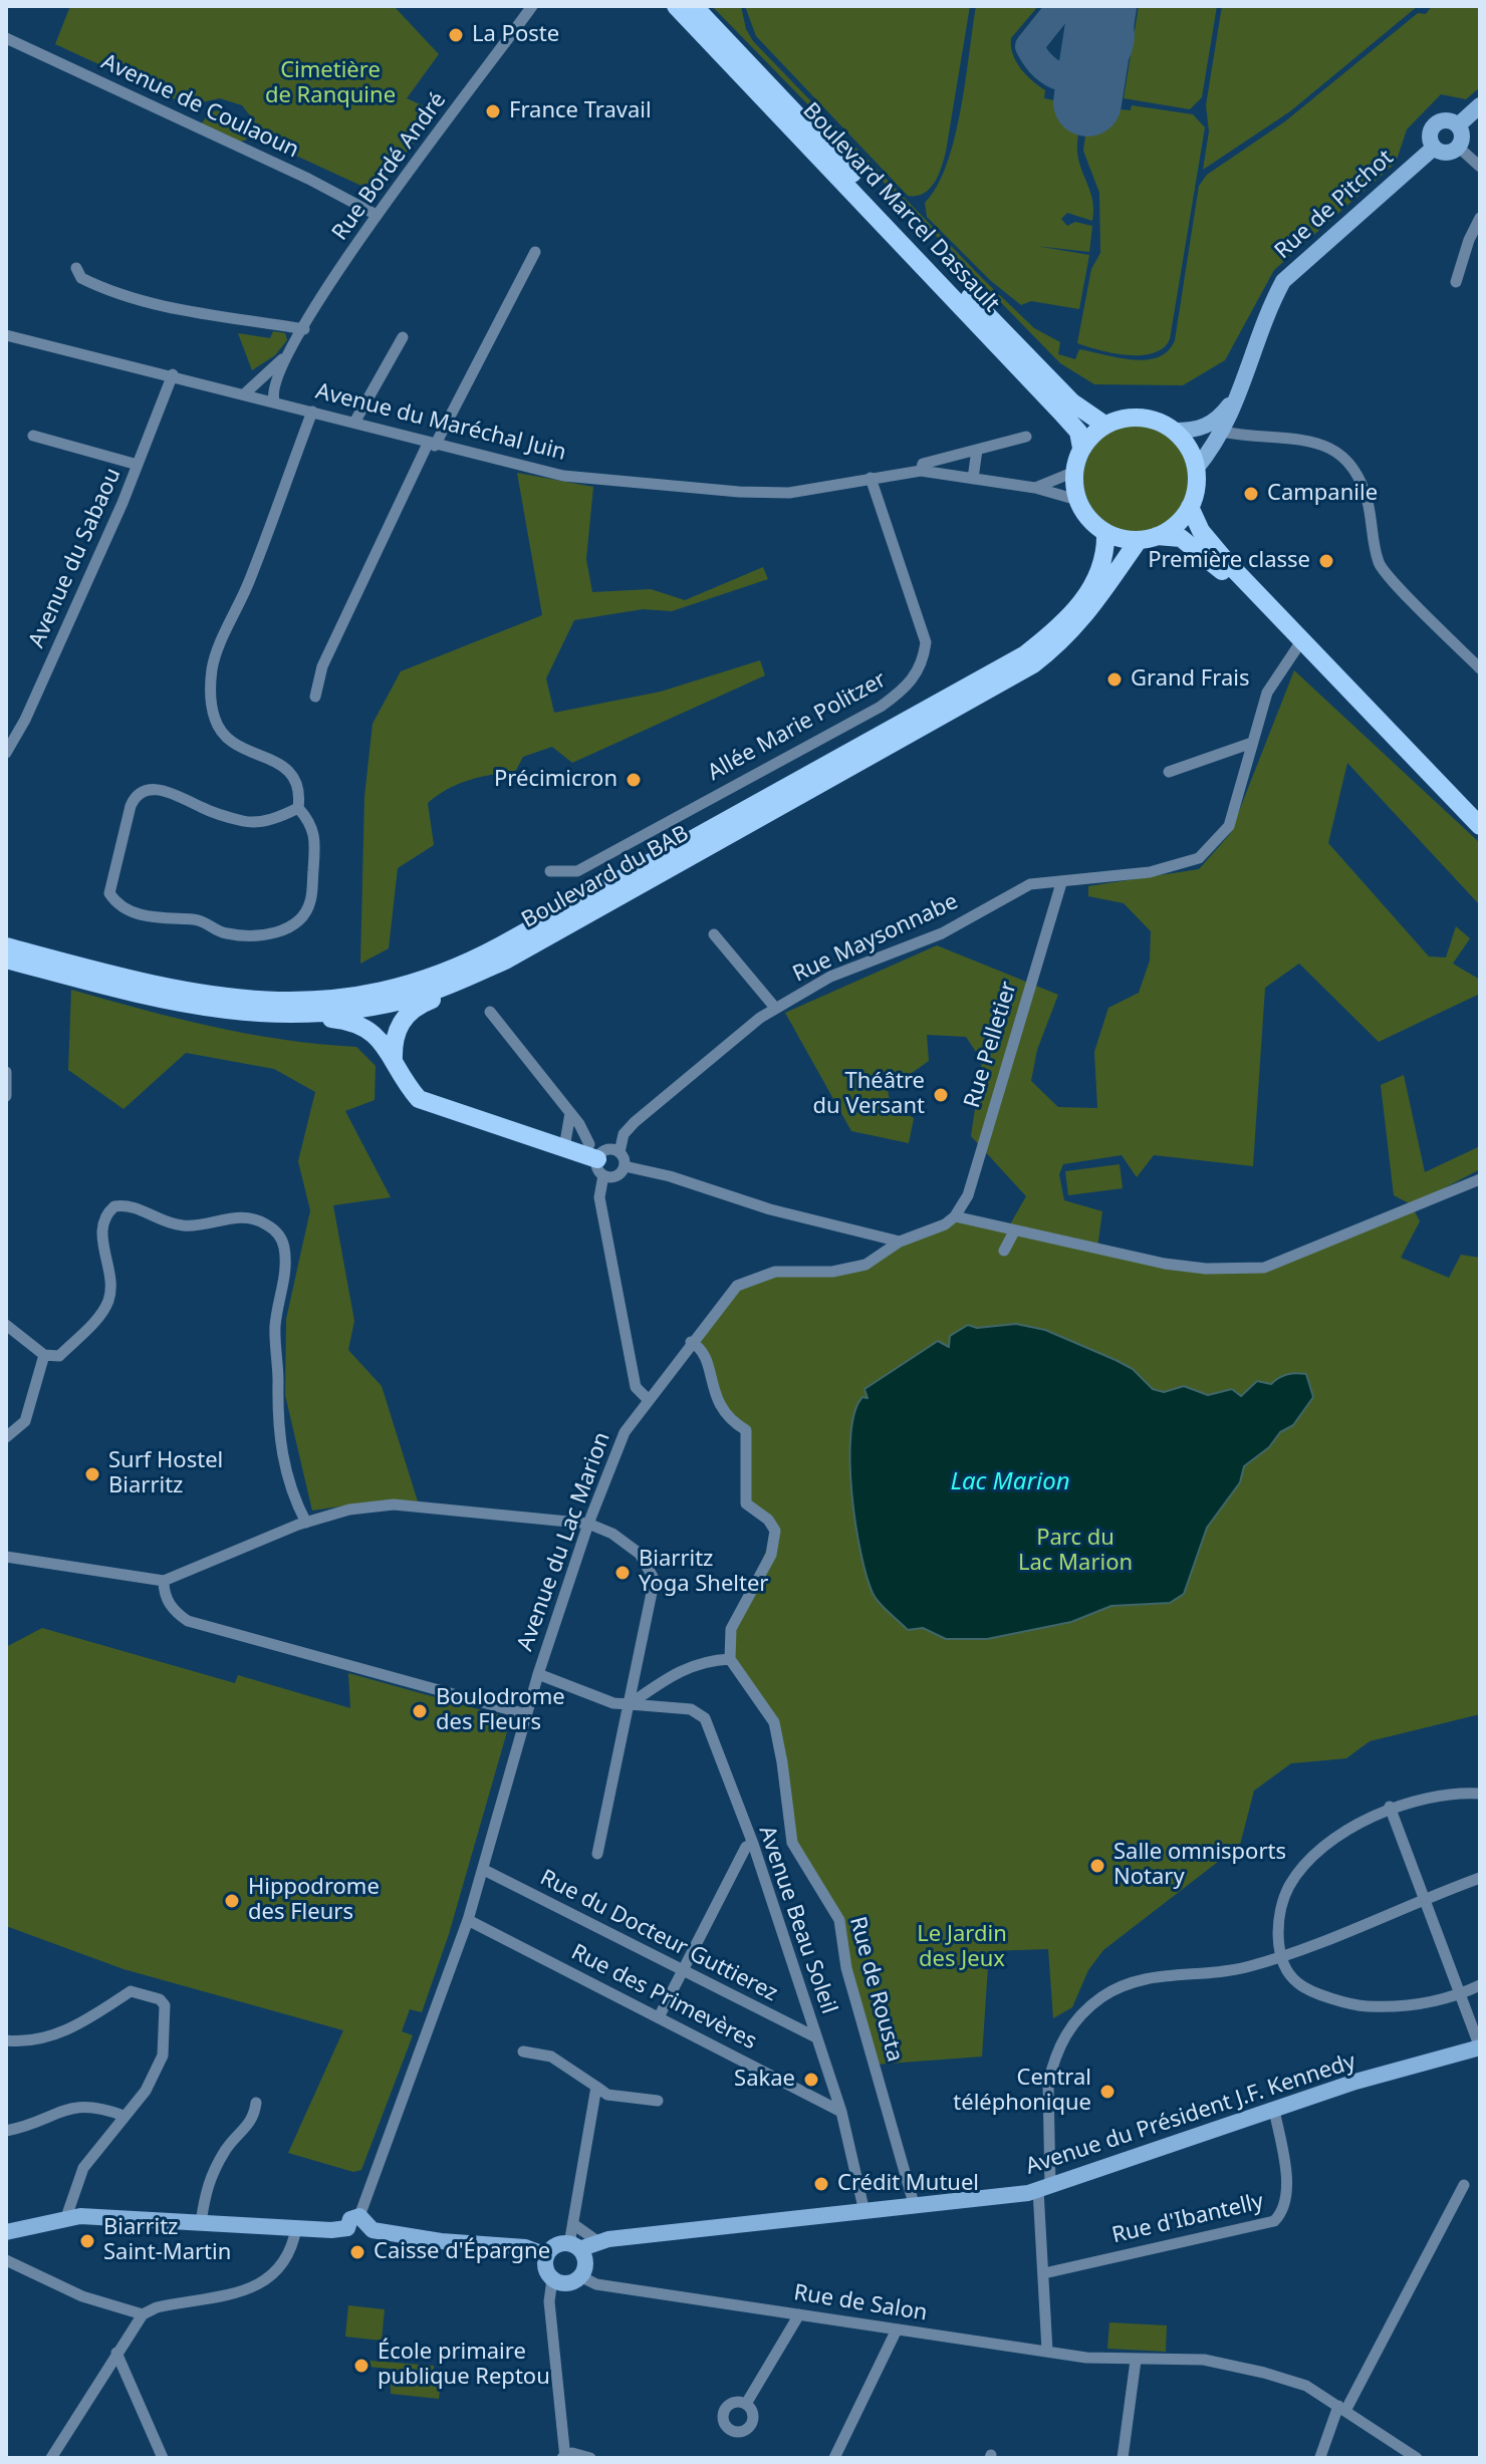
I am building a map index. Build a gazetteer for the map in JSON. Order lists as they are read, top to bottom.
{
  "streets": {
    "main road": ["Boulevard Marcel Dassault", "Boulevard du BAB"],
    "street": [
      "Avenue de Coulaoun",
      "Rue Bordé André",
      "Rue de Pitchot",
      "Avenue du Maréchal Juin",
      "Avenue du Sabaou",
      "Allée Marie Politzer",
      "Rue Maysonnabe",
      "Rue Pelletier",
      "Avenue du Lac Marion",
      "Avenue Beau Soleil",
      "Rue du Docteur Guttierez",
      "Rue de Rousta",
      "Rue des Primevères",
      "Avenue du Président J.F. Kennedy",
      "Rue d'Ibantelly",
      "Rue de Salon"
    ]
  },
  "crossings": [
    ["Avenue de Coulaoun", "Rue Bordé André"],
    ["Rue Bordé André", "Avenue du Maréchal Juin"],
    ["Rue de Pitchot", "Boulevard Marcel Dassault"],
    ["Rue de Pitchot", "Avenue du Maréchal Juin"],
    ["Rue de Pitchot", "Boulevard du BAB"],
    ["Boulevard Marcel Dassault", "Avenue du Maréchal Juin"],
    ["Boulevard Marcel Dassault", "Boulevard du BAB"],
    ["Avenue du Maréchal Juin", "Avenue du Sabaou"],
    ["Avenue du Maréchal Juin", "Allée Marie Politzer"],
    ["Avenue du Maréchal Juin", "Boulevard du BAB"],
    ["Rue Maysonnabe", "Rue Pelletier"],
    ["Rue Pelletier", "Avenue du Lac Marion"],
    ["Avenue du Lac Marion", "Avenue Beau Soleil"],
    ["Avenue du Lac Marion", "Rue du Docteur Guttierez"],
    ["Avenue du Lac Marion", "Rue des Primevères"],
    ["Avenue Beau Soleil", "Rue du Docteur Guttierez"],
    ["Avenue Beau Soleil", "Rue des Primevères"],
    ["Avenue Beau Soleil", "Avenue du Président J.F. Kennedy"],
    ["Rue de Rousta", "Avenue du Président J.F. Kennedy"],
    ["Avenue du Président J.F. Kennedy", "Rue d'Ibantelly"],
    ["Avenue du Président J.F. Kennedy", "Rue de Salon"]
  ],
  "water": ["Lac Marion"],
  "parks": ["Cimetière de Ranquine", "Parc du Lac Marion", "Le Jardin des Jeux"],
  "places": [
    "La Poste",
    "France Travail",
    "Campanile",
    "Première classe",
    "Grand Frais",
    "Précimicron",
    "Théâtre du Versant",
    "Surf Hostel Biarritz",
    "Biarritz Yoga Shelter",
    "Boulodrome des Fleurs",
    "Salle omnisports Notary",
    "Hippodrome des Fleurs",
    "Sakae",
    "Central téléphonique",
    "Crédit Mutuel",
    "Biarritz Saint-Martin",
    "Caisse d'Épargne",
    "École primaire publique Reptou"
  ]
}
